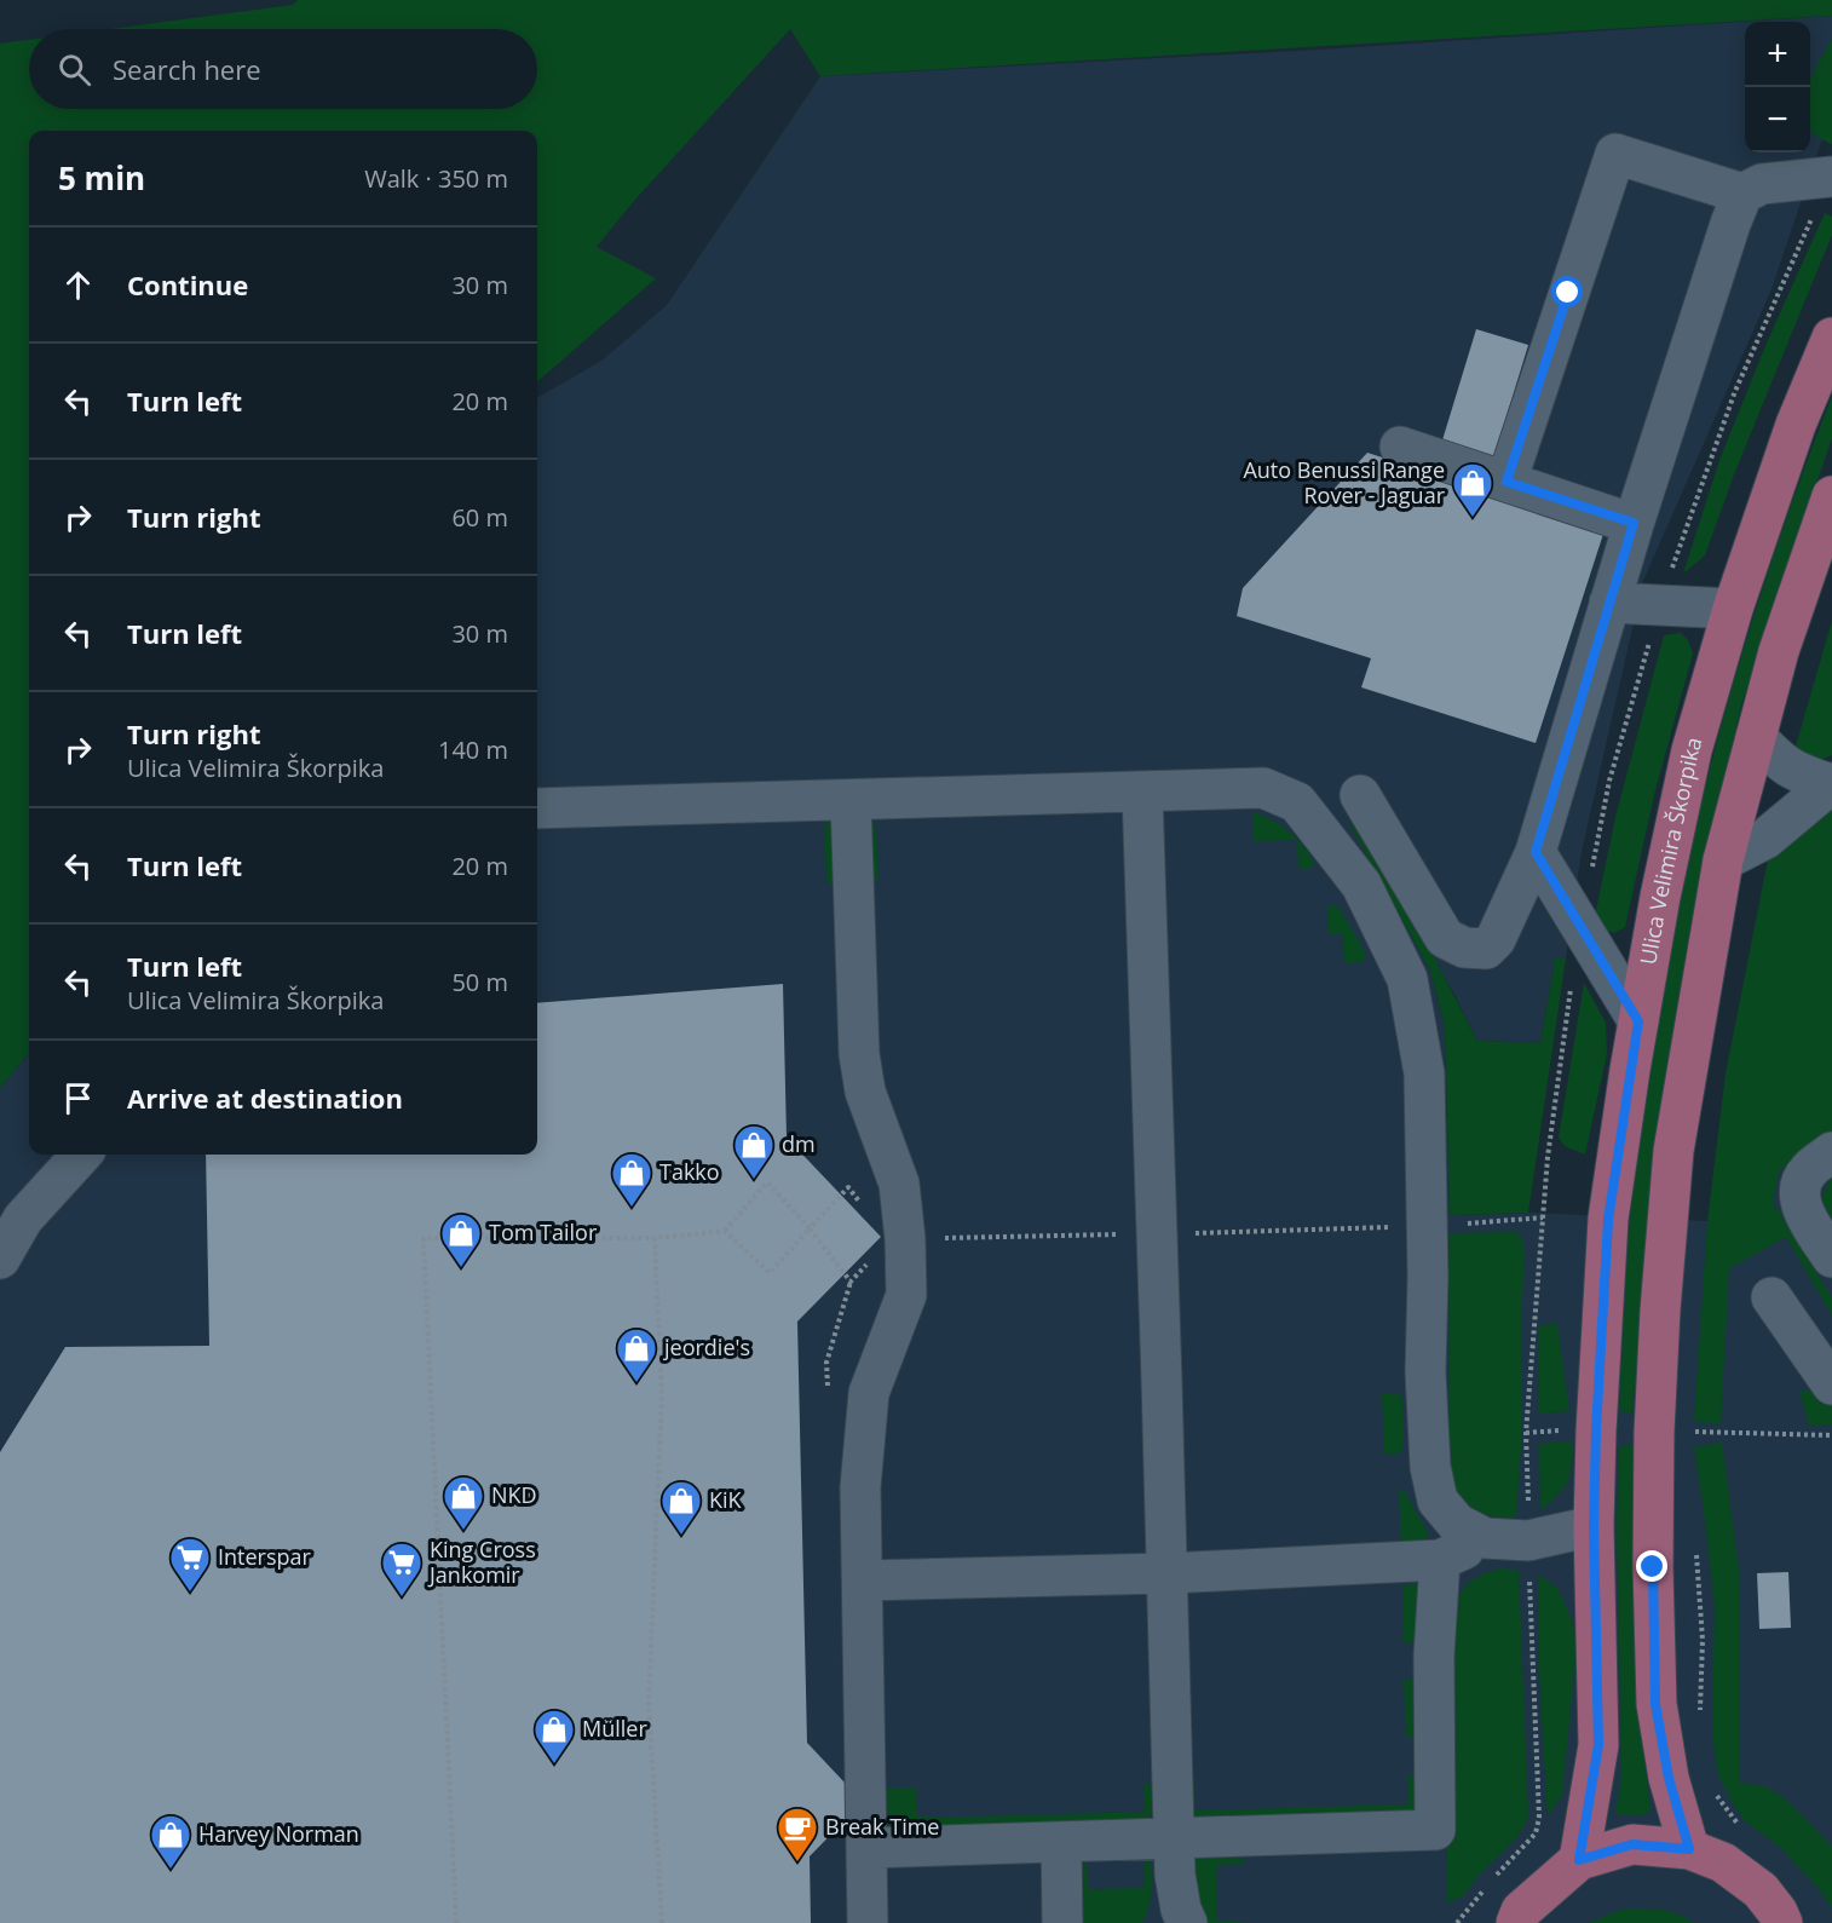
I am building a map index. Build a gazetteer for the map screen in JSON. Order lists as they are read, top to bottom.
{
  "streets": {
    "main road": ["Ulica Velimira Škorpika"]
  },
  "places": {
    "shop": [
      "Auto Benussi Range Rover - Jaguar",
      "dm",
      "Takko",
      "Tom Tailor",
      "jeordie's",
      "NKD",
      "KiK",
      "Müller",
      "Harvey Norman"
    ],
    "supermarket": ["Interspar", "King Cross Jankomir"],
    "cafe": ["Break Time"]
  },
  "page": {
    "map_buttons": ["+", "−"],
    "search": "Search here",
    "heading": ["5 min", "Walk · 350 m"],
    "list": [
      ["Continue", "30 m"],
      ["Turn left", "20 m"],
      ["Turn right", "60 m"],
      ["Turn left", "30 m"],
      ["Turn right", "Ulica Velimira Škorpika", "140 m"],
      ["Turn left", "20 m"],
      ["Turn left", "Ulica Velimira Škorpika", "50 m"],
      "Arrive at destination"
    ]
  }
}
